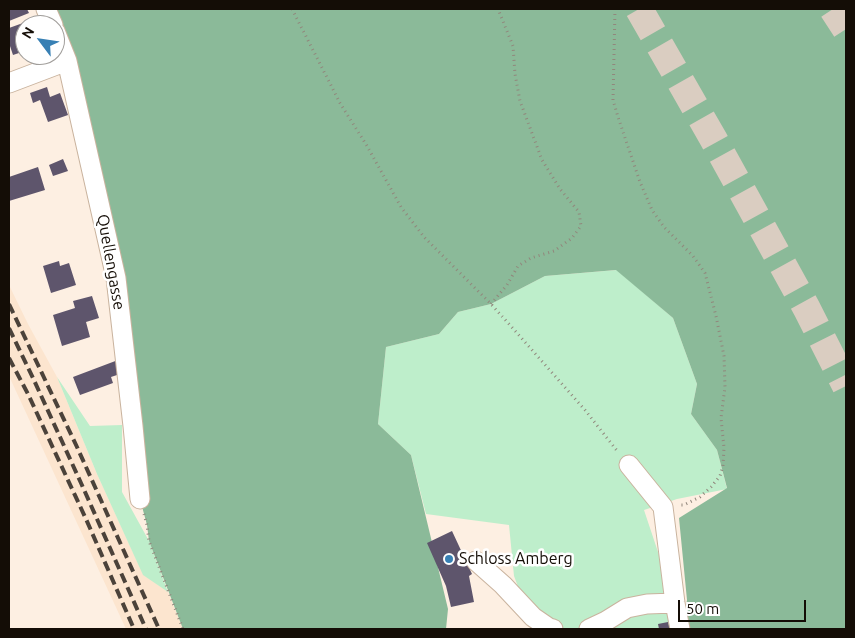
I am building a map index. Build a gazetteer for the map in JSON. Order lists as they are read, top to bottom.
{
  "streets": {
    "street": ["Quellengasse"]
  },
  "places": ["Schloss Amberg"],
  "scale_bar": "50 m",
  "north": "top left"
}
